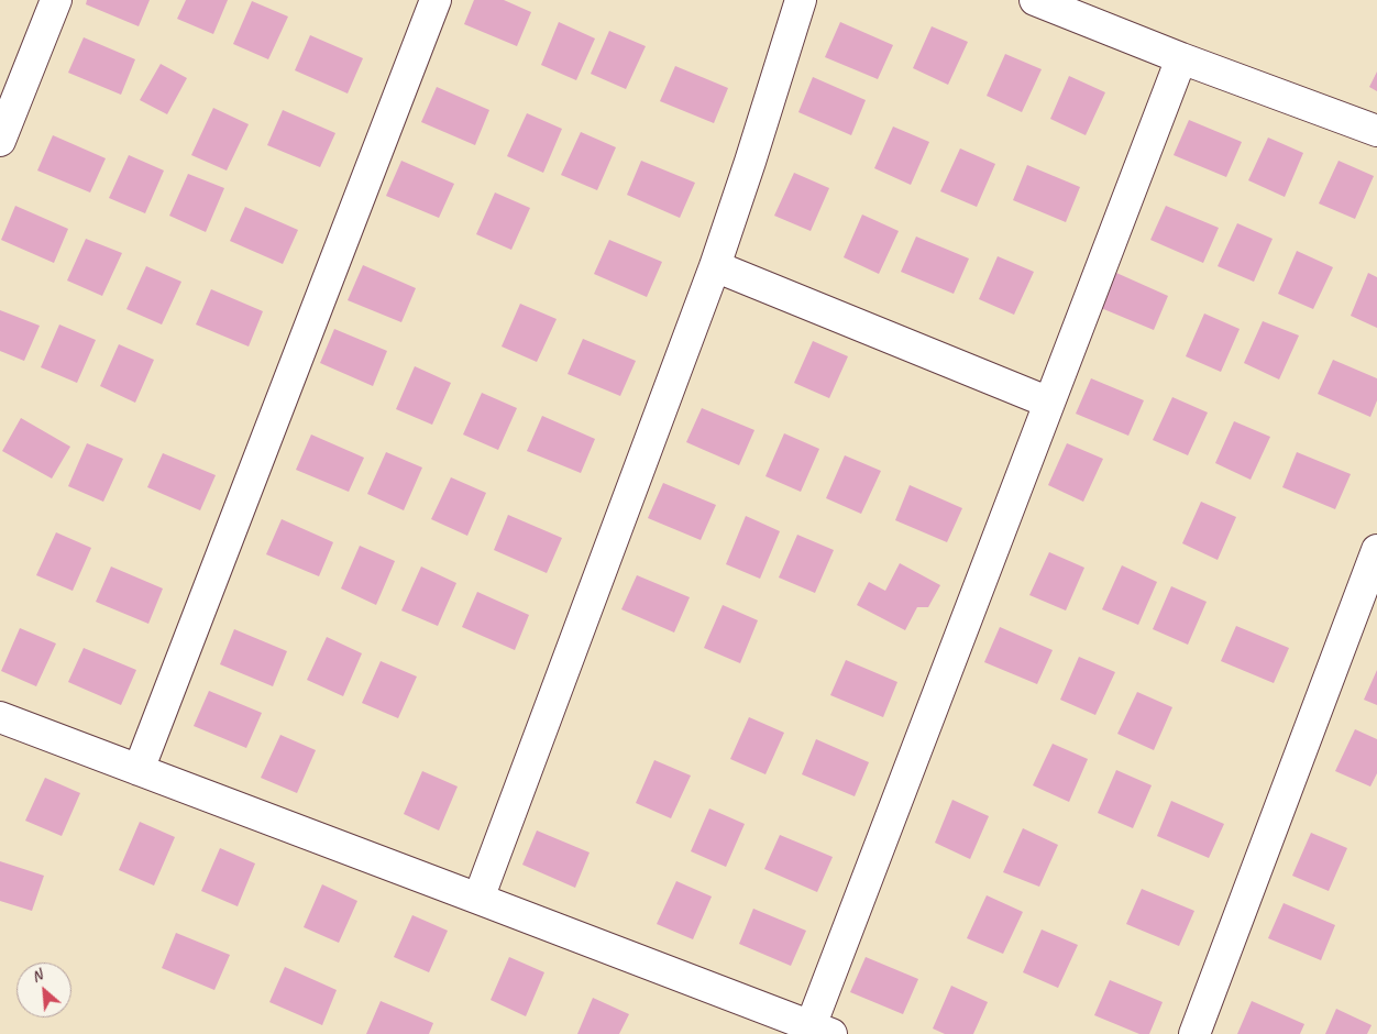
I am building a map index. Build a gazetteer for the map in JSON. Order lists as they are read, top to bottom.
{
  "north": "top left"
}
